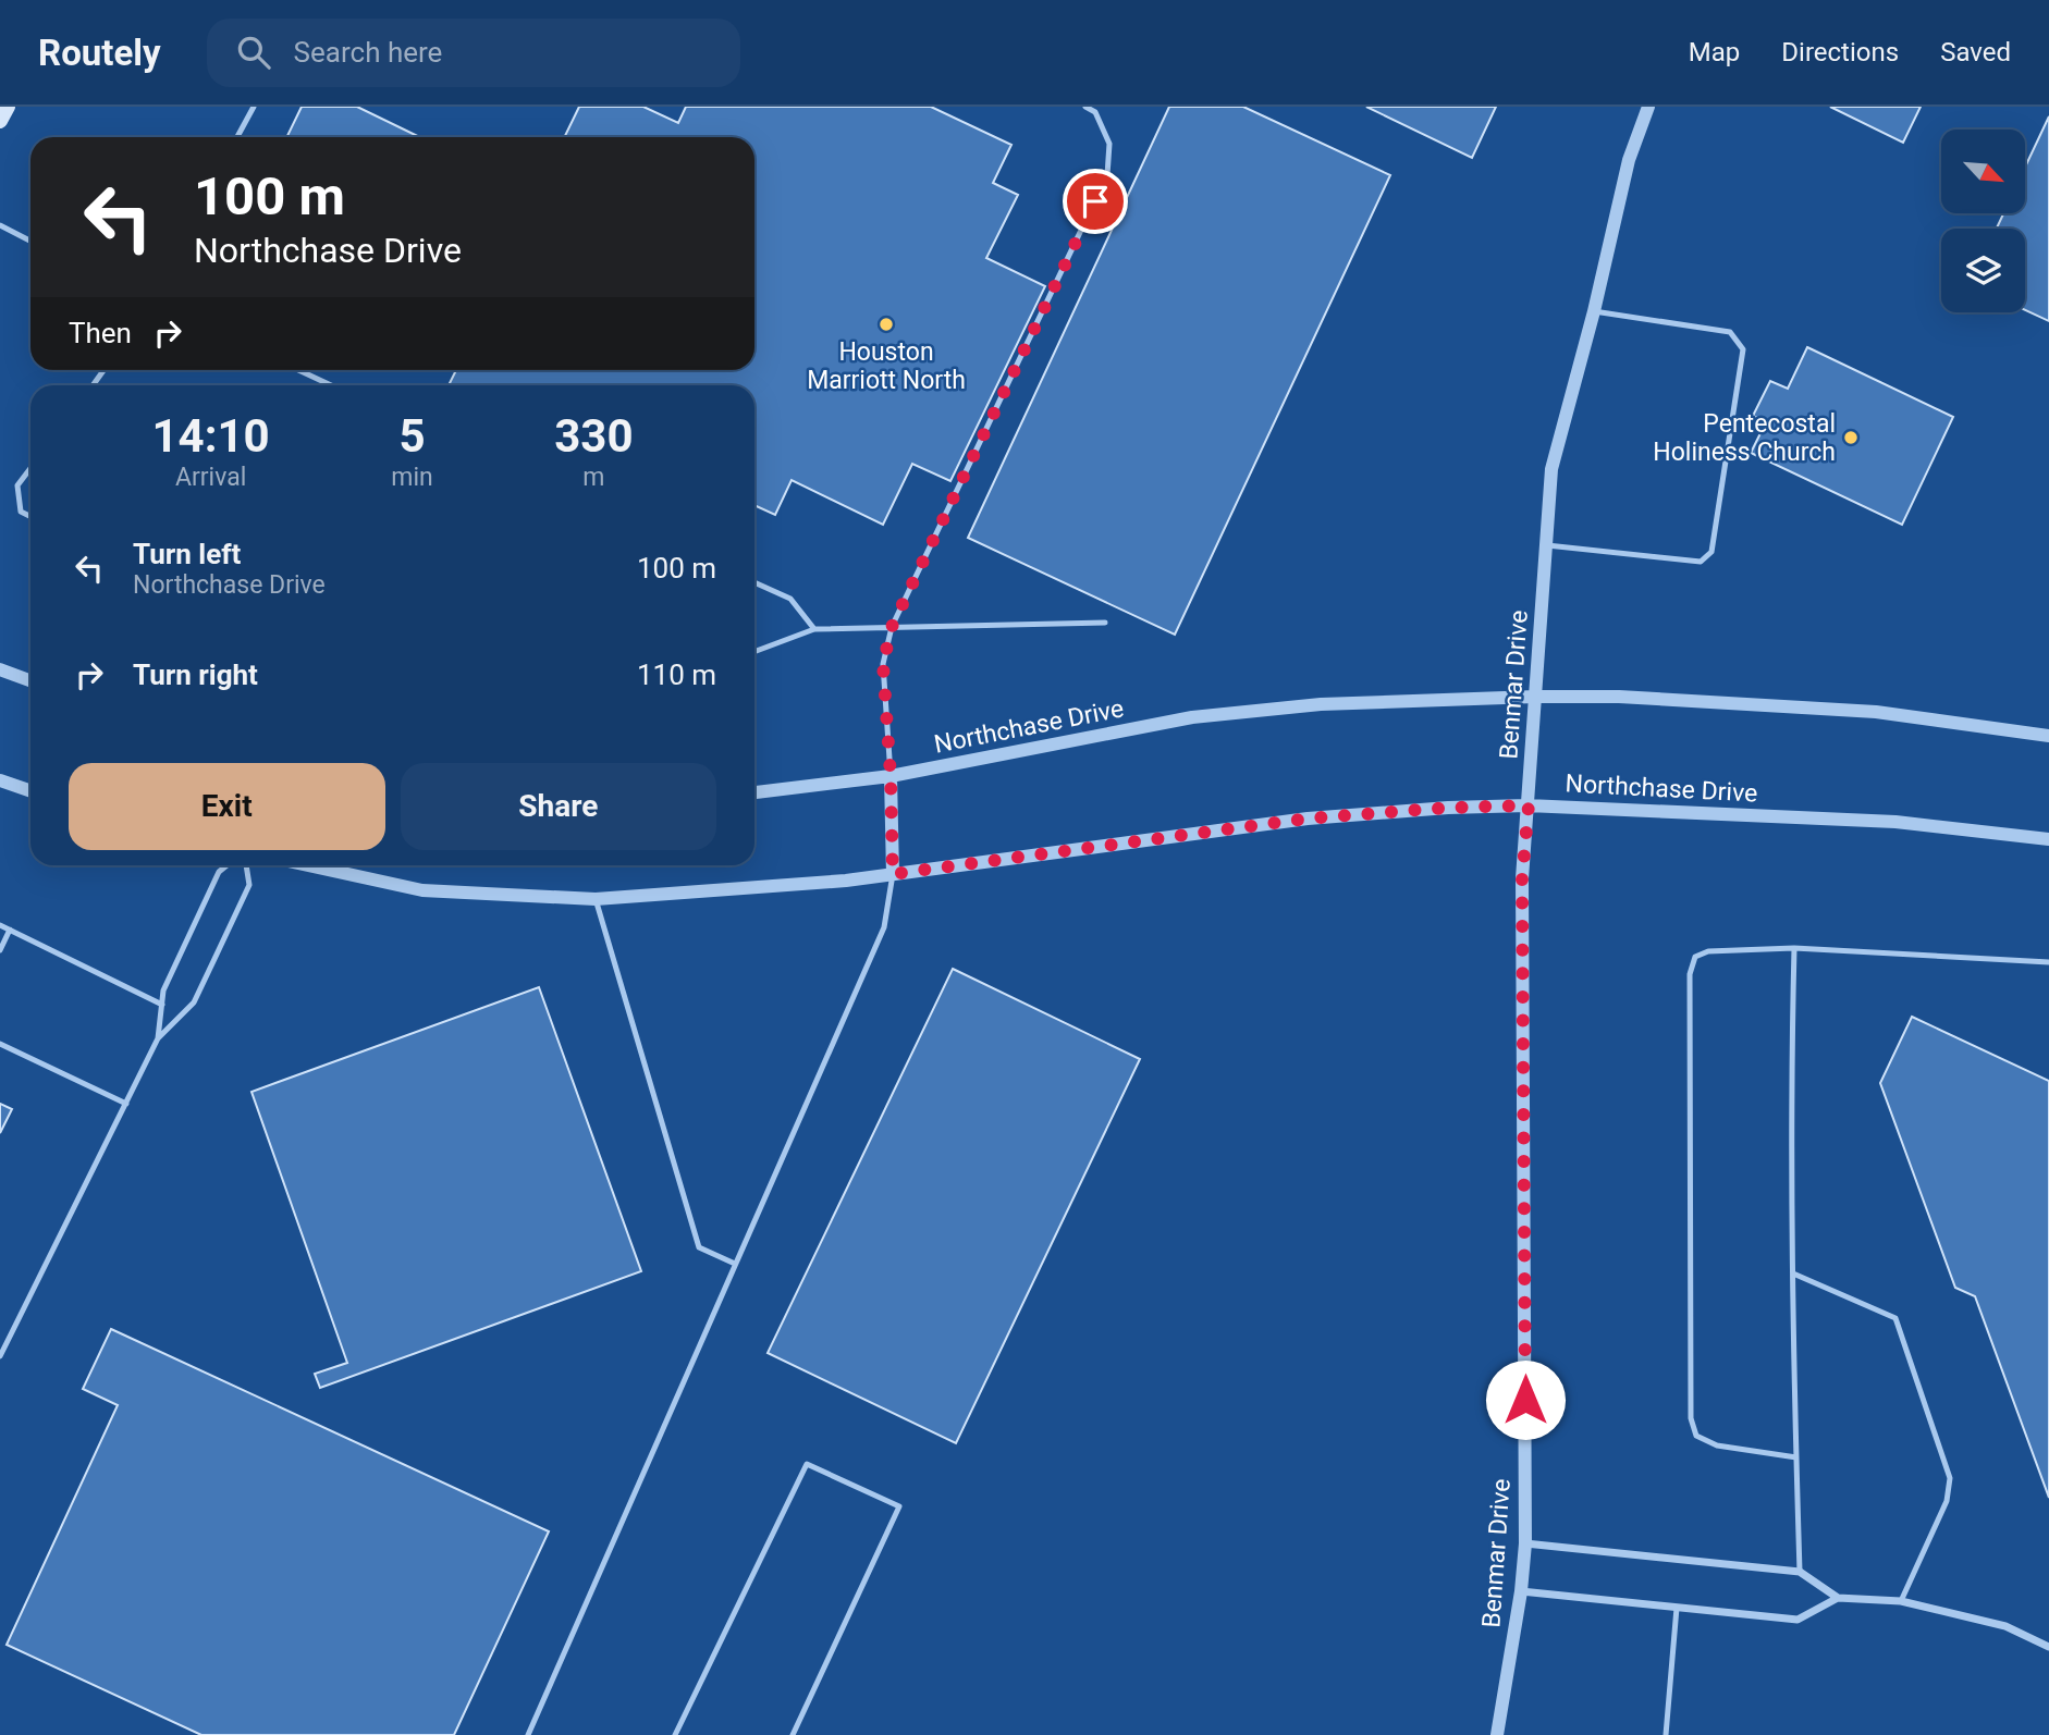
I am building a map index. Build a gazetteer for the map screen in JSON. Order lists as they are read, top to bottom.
{
  "streets": {
    "street": ["Benmar Drive", "Northchase Drive"]
  },
  "crossings": [
    ["Benmar Drive", "Northchase Drive"]
  ],
  "places": ["Houston Marriott North", "Pentecostal Holiness Church"],
  "north": "bottom right",
  "page": {
    "header": "Routely",
    "search": "Search here",
    "nav": ["Map", "Directions", "Saved"],
    "turn": ["100 m", "Northchase Drive"],
    "then": "Then",
    "eta": [
      "14:10",
      "Arrival",
      "5",
      "min",
      "330",
      "m"
    ],
    "list": [
      {
        "name": "Turn left",
        "note": "Northchase Drive",
        "value": "100 m"
      },
      {
        "name": "Turn right",
        "value": "110 m"
      }
    ],
    "buttons": ["Exit", "Share"]
  }
}
